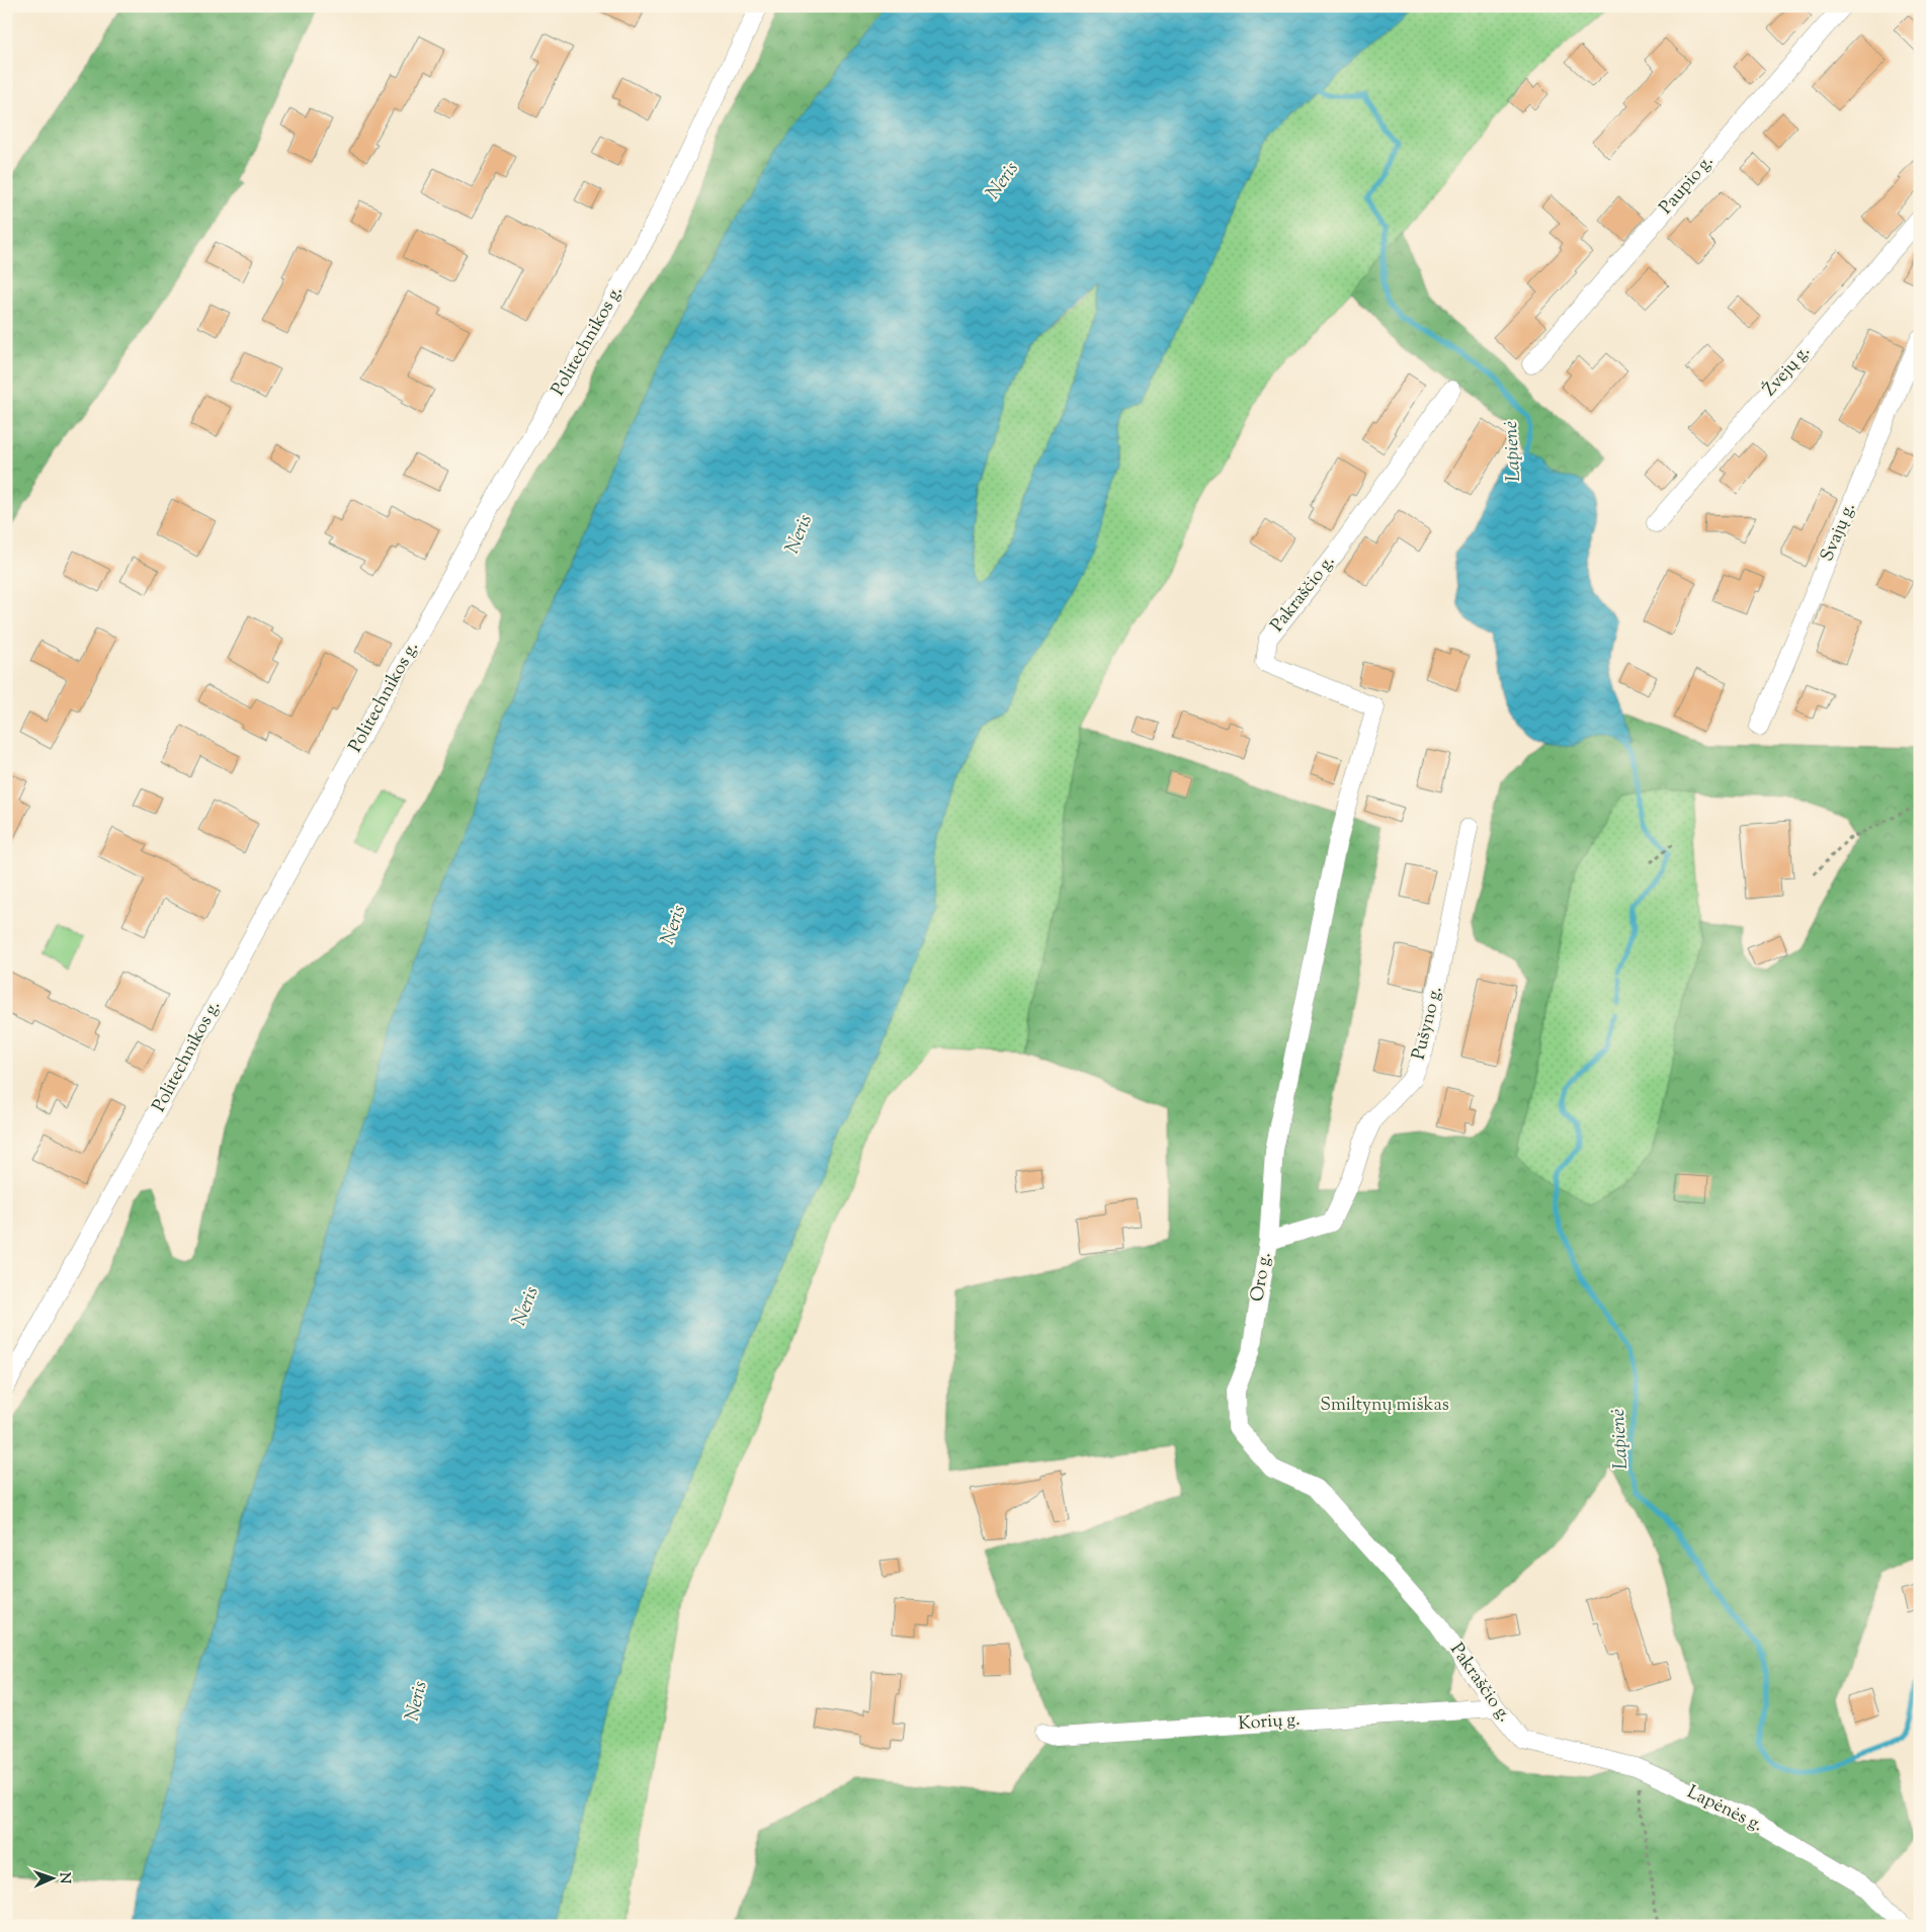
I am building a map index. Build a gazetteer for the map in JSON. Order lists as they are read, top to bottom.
{
  "streets": {
    "street": [
      "Paupio g.",
      "Politechnikos g.",
      "Žvejų g.",
      "Svajų g.",
      "Pakraščio g.",
      "Pušyno g.",
      "Oro g.",
      "Korių g.",
      "Lapėnės g."
    ]
  },
  "crossings": [
    ["Pakraščio g.", "Oro g."],
    ["Pakraščio g.", "Korių g."],
    ["Pakraščio g.", "Lapėnės g."],
    ["Pušyno g.", "Oro g."]
  ],
  "water": ["Neris", "Lapienė"],
  "parks": ["Smiltynų miškas"],
  "north": "right"
}
